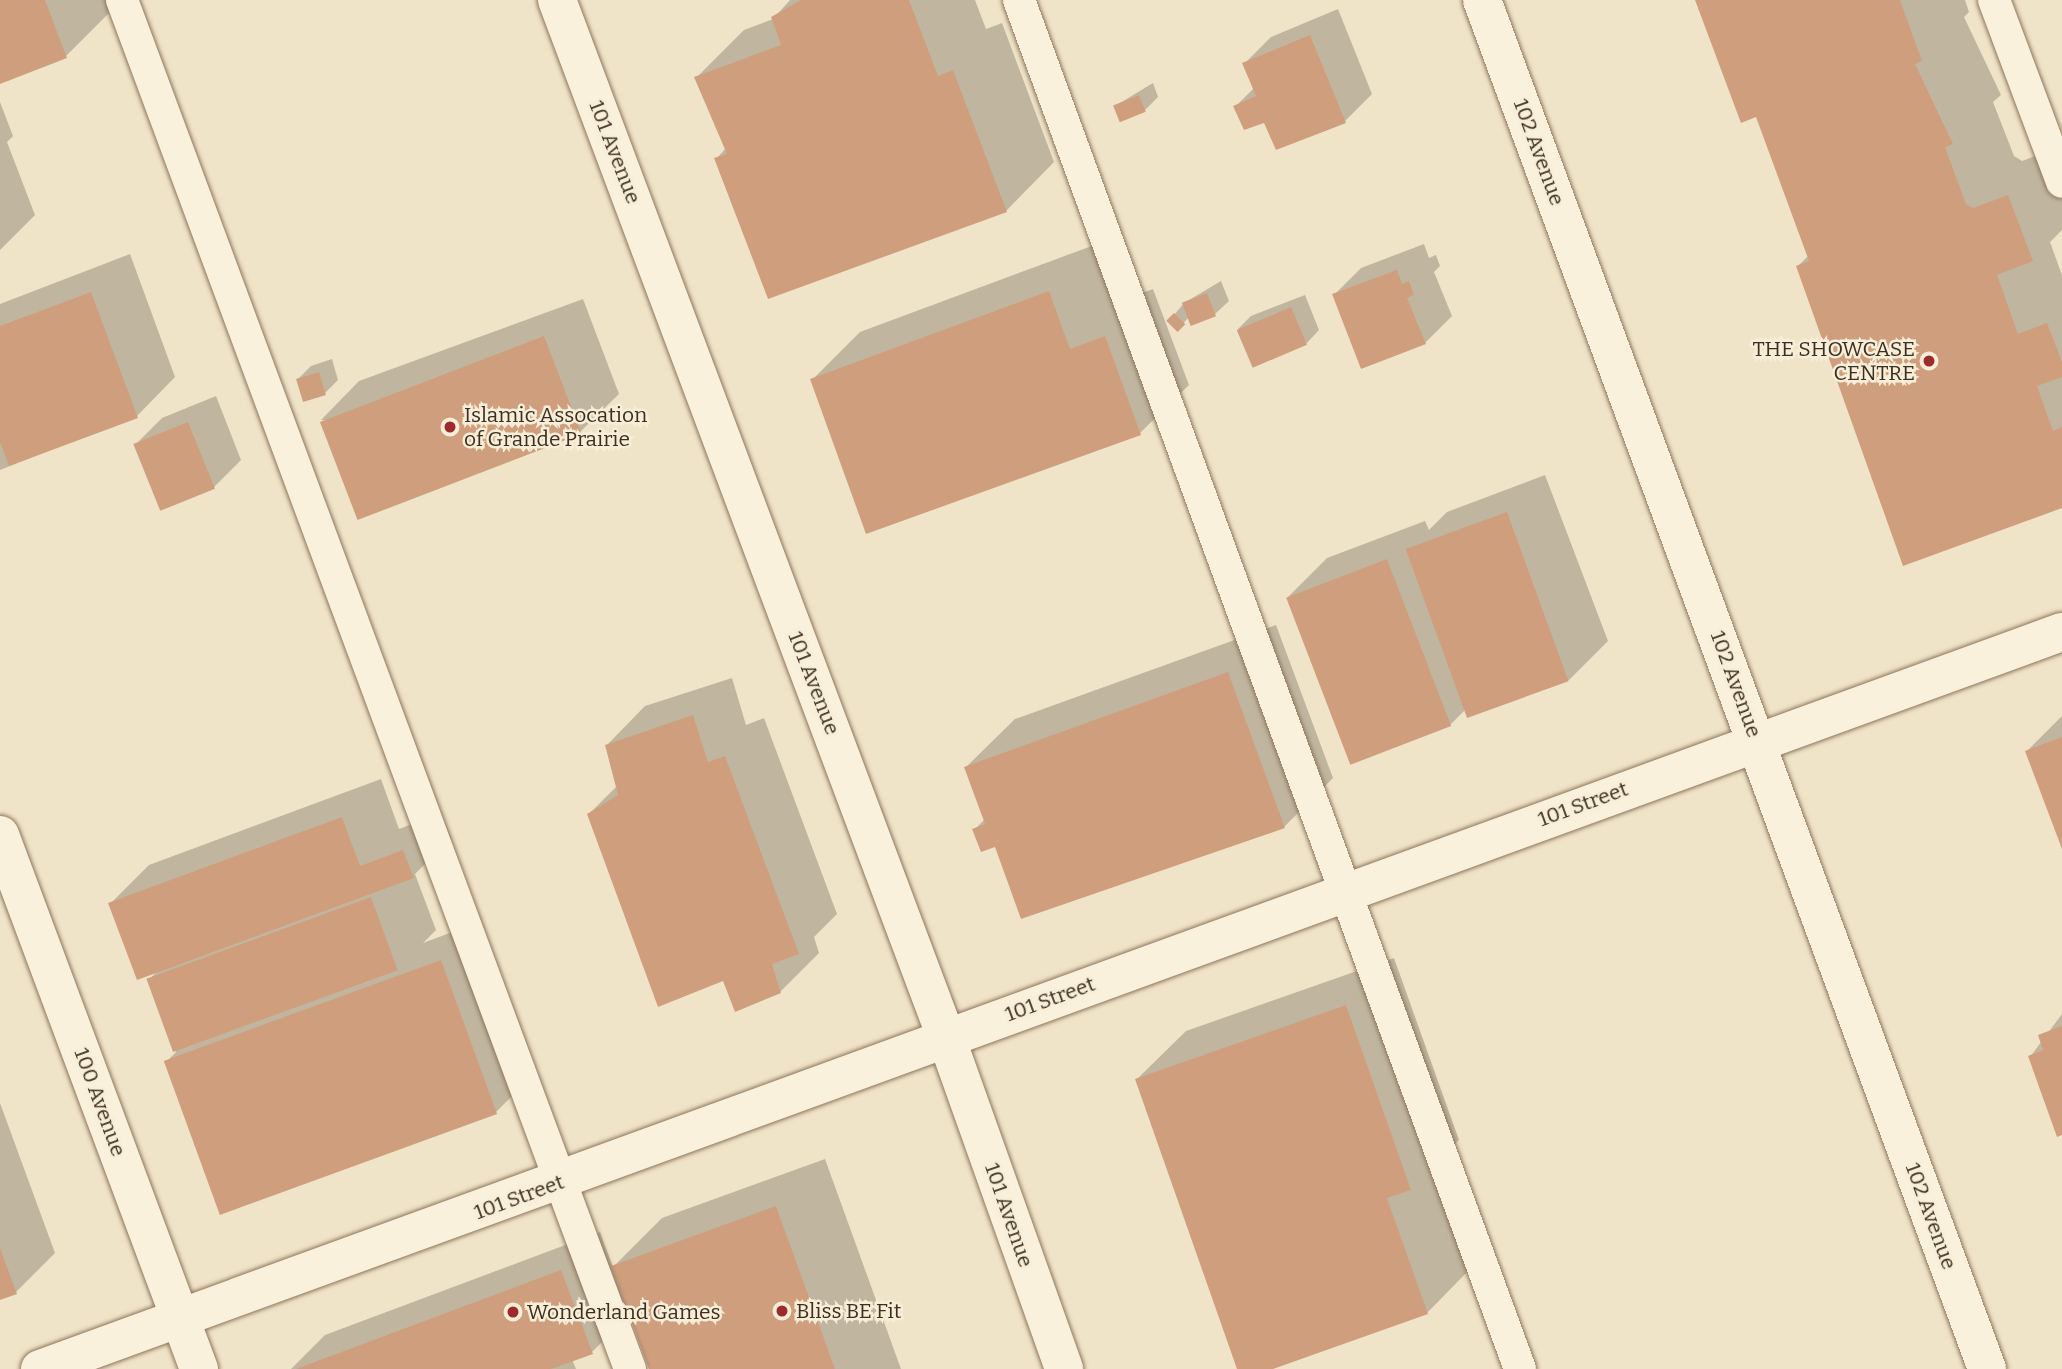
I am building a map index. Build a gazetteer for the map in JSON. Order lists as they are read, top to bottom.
{
  "streets": {
    "street": [
      "101 Avenue",
      "102 Avenue",
      "101 Street",
      "100 Avenue"
    ]
  },
  "crossings": [
    ["101 Avenue", "101 Street"],
    ["102 Avenue", "101 Street"],
    ["101 Street", "100 Avenue"]
  ],
  "places": [
    "THE SHOWCASE CENTRE",
    "Islamic Assocation of Grande Prairie",
    "Bliss BE Fit",
    "Wonderland Games"
  ]
}
